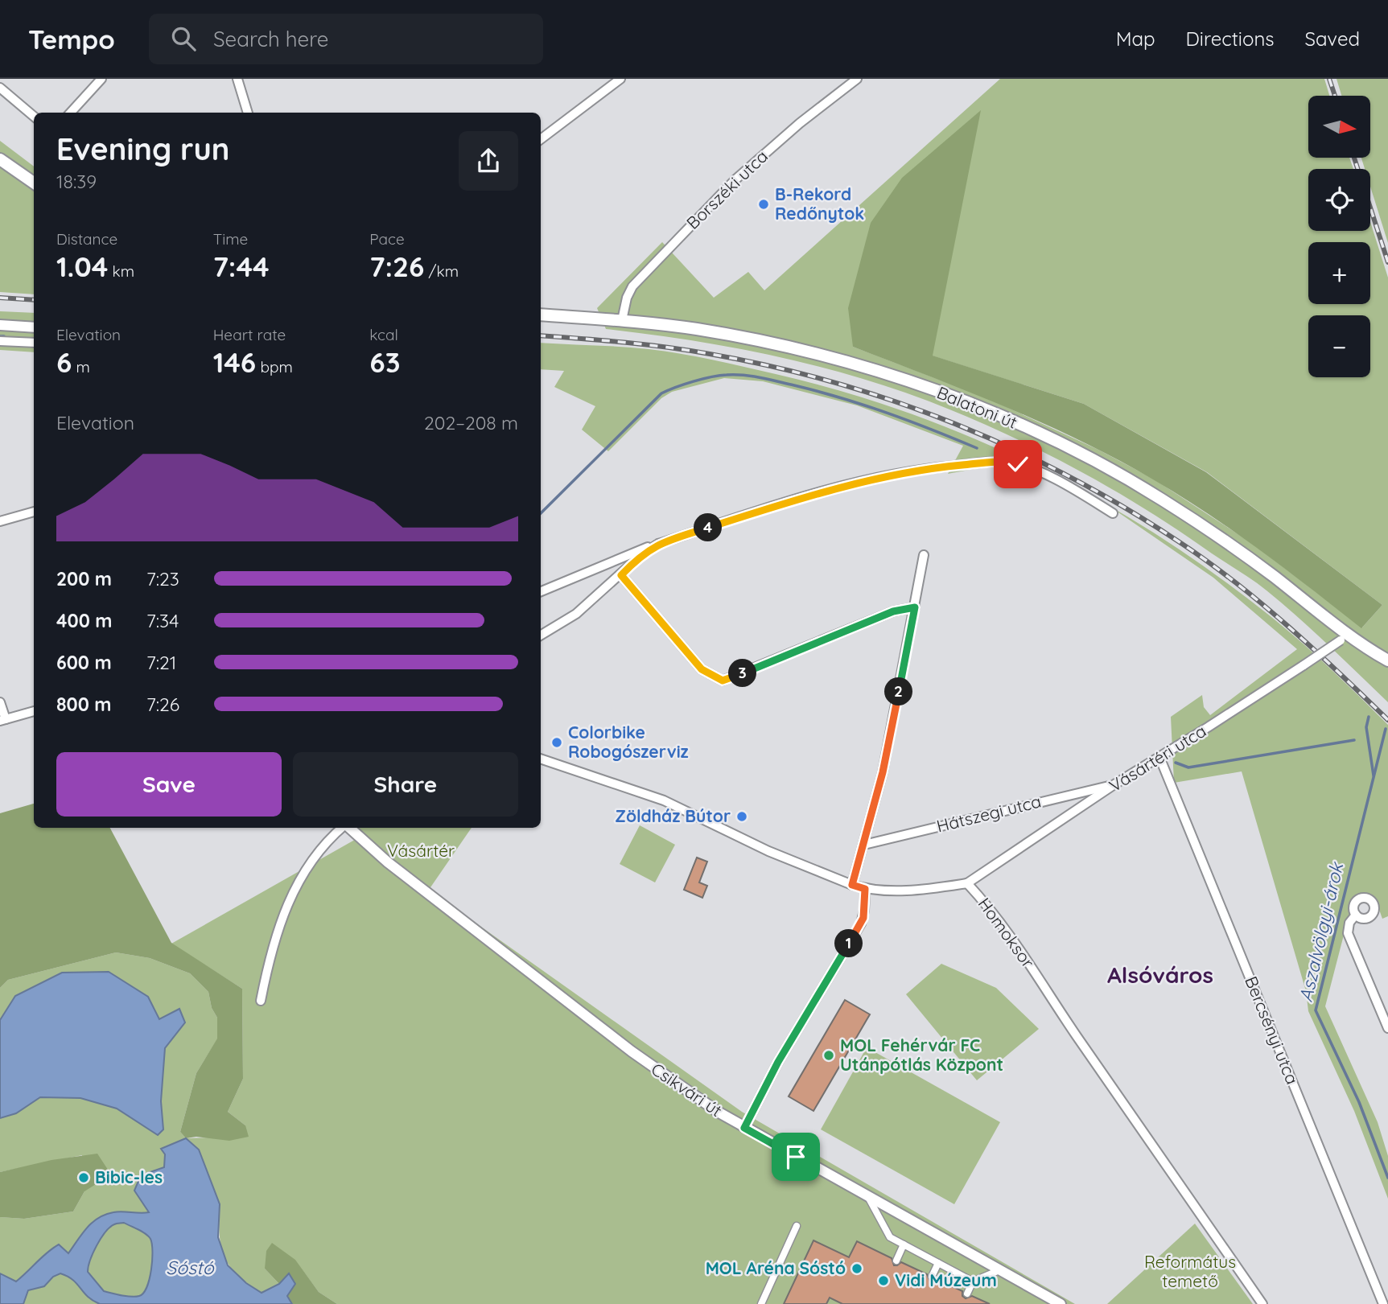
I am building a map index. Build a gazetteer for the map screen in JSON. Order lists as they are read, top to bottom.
{
  "streets": {
    "main road": ["Balatoni út"],
    "street": [
      "Borszéki utca",
      "Vásártéri utca",
      "Hátszegi utca",
      "Homoksor",
      "Bercsényi utca",
      "Csikvári út"
    ]
  },
  "crossings": [
    ["Borszéki utca", "Balatoni út"],
    ["Balatoni út", "Vásártéri utca"],
    ["Vásártéri utca", "Hátszegi utca"],
    ["Vásártéri utca", "Homoksor"],
    ["Vásártéri utca", "Bercsényi utca"]
  ],
  "districts": ["Alsóváros"],
  "water": ["Aszalvölgyi-árok", "Sóstó"],
  "parks": ["Vásártér", "Református temető"],
  "places": [
    "B-Rekord Redőnytok",
    "Colorbike Robogószerviz",
    "Zöldház Bútor",
    "MOL Fehérvár FC Utánpótlás Központ",
    "Bibic-les",
    "MOL Aréna Sóstó",
    "Vidi Múzeum"
  ],
  "north": "right",
  "page": {
    "header": "Tempo",
    "search": "Search here",
    "nav": ["Map", "Directions", "Saved"],
    "map_buttons": ["+", "−"],
    "heading": ["Evening run", "18:39"],
    "stats": [
      ["Distance", "1.04 km"],
      ["Time", "7:44"],
      ["Pace", "7:26 /km"],
      ["Elevation", "6 m"],
      ["Heart rate", "146 bpm"],
      ["kcal", "63"]
    ],
    "chart": ["Elevation", "202–208 m"],
    "pins": [
      "4",
      "3",
      "2",
      "1"
    ],
    "list": [
      {
        "name": "200 m",
        "note": "7:23"
      },
      {
        "name": "400 m",
        "note": "7:34"
      },
      {
        "name": "600 m",
        "note": "7:21"
      },
      {
        "name": "800 m",
        "note": "7:26"
      }
    ],
    "buttons": ["Save", "Share"]
  }
}
